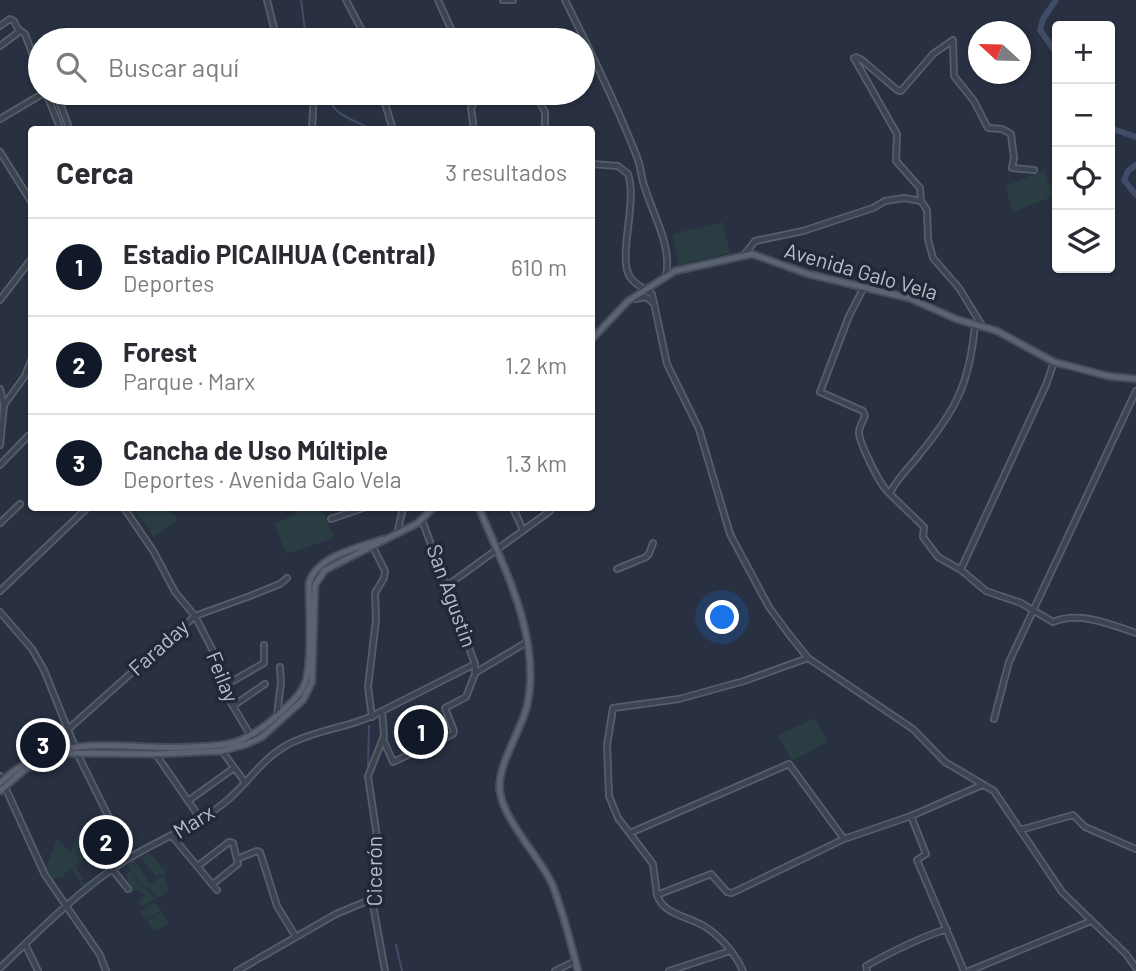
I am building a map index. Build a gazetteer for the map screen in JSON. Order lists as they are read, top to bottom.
{
  "streets": {
    "main road": ["Avenida Galo Vela"],
    "street": [
      "San Agustin",
      "Faraday",
      "Feilay",
      "Marx",
      "Cicerón"
    ]
  },
  "crossings": [
    ["San Agustin", "Marx"],
    ["Faraday", "Feilay"]
  ],
  "north": "left",
  "page": {
    "map_buttons": ["+", "−"],
    "search": "Buscar aquí",
    "heading": ["Cerca", "3 resultados"],
    "list": [
      {
        "mark": "1",
        "name": "Estadio PICAIHUA (Central)",
        "note": "Deportes",
        "value": "610 m"
      },
      {
        "mark": "2",
        "name": "Forest",
        "note": "Parque · Marx",
        "value": "1.2 km"
      },
      {
        "mark": "3",
        "name": "Cancha de Uso Múltiple",
        "note": "Deportes · Avenida Galo Vela",
        "value": "1.3 km"
      }
    ],
    "pins": ["1", "3", "2"]
  }
}
